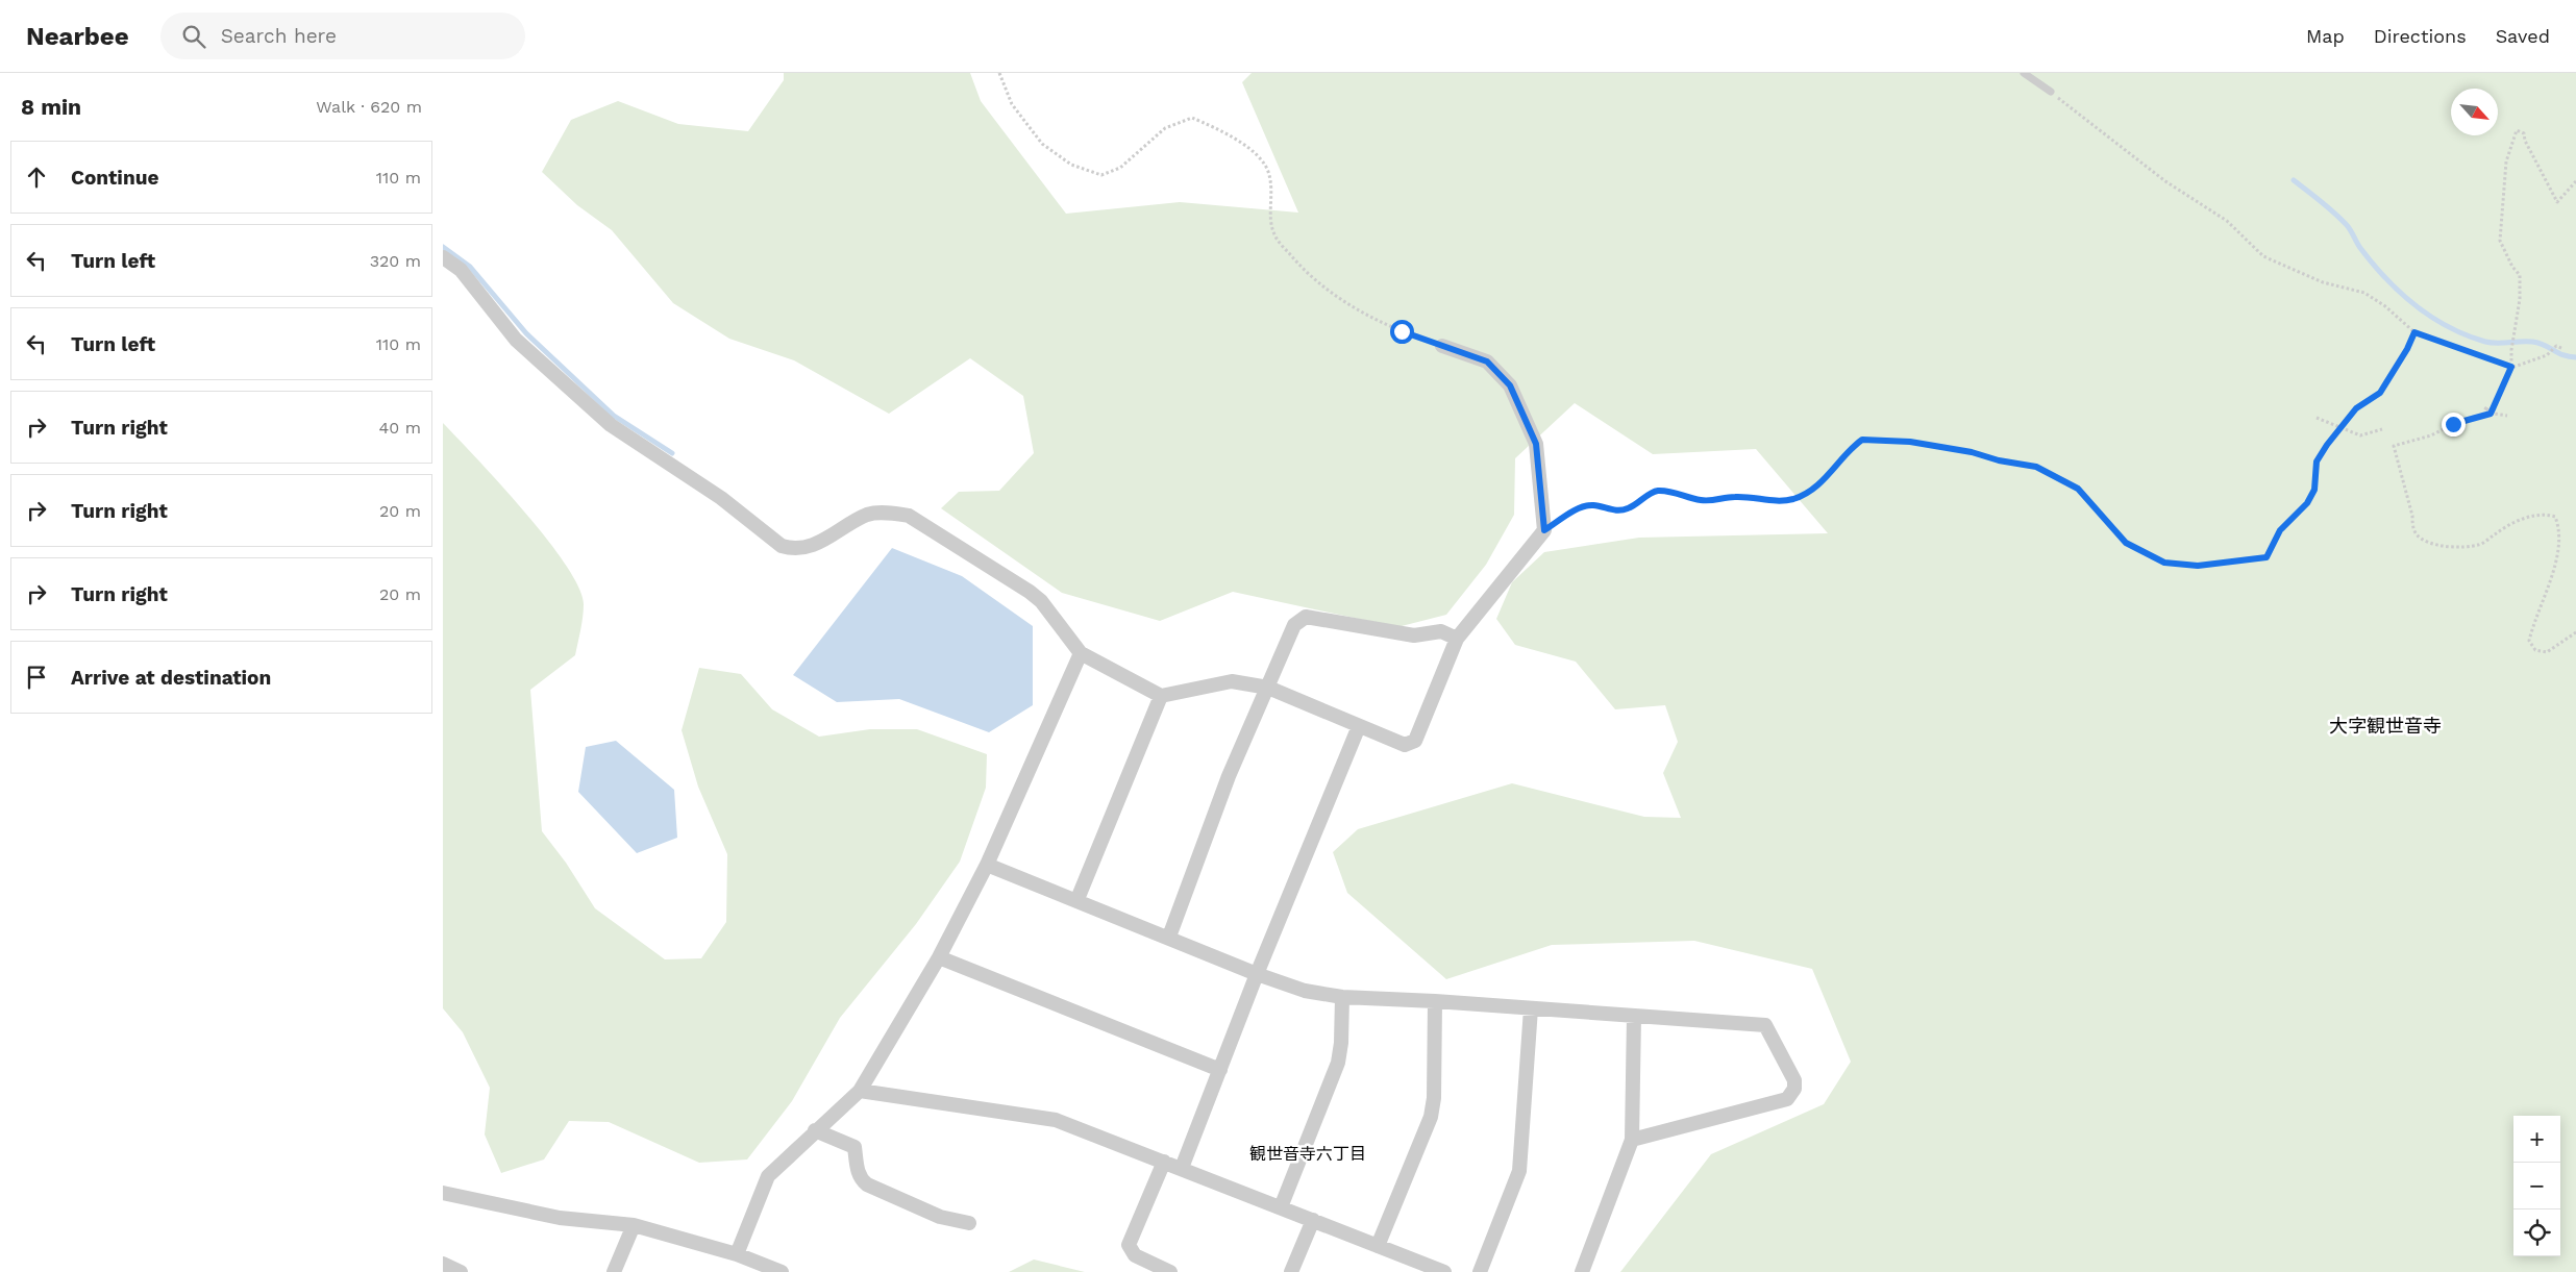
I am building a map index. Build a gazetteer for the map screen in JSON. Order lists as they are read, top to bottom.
{
  "districts": ["大字観世音寺", "観世音寺六丁目"],
  "north": "bottom right",
  "page": {
    "header": "Nearbee",
    "search": "Search here",
    "nav": ["Map", "Directions", "Saved"],
    "heading": ["8 min", "Walk · 620 m"],
    "list": [
      ["Continue", "110 m"],
      ["Turn left", "320 m"],
      ["Turn left", "110 m"],
      ["Turn right", "40 m"],
      ["Turn right", "20 m"],
      ["Turn right", "20 m"],
      "Arrive at destination"
    ],
    "map_buttons": ["+", "−"]
  }
}
